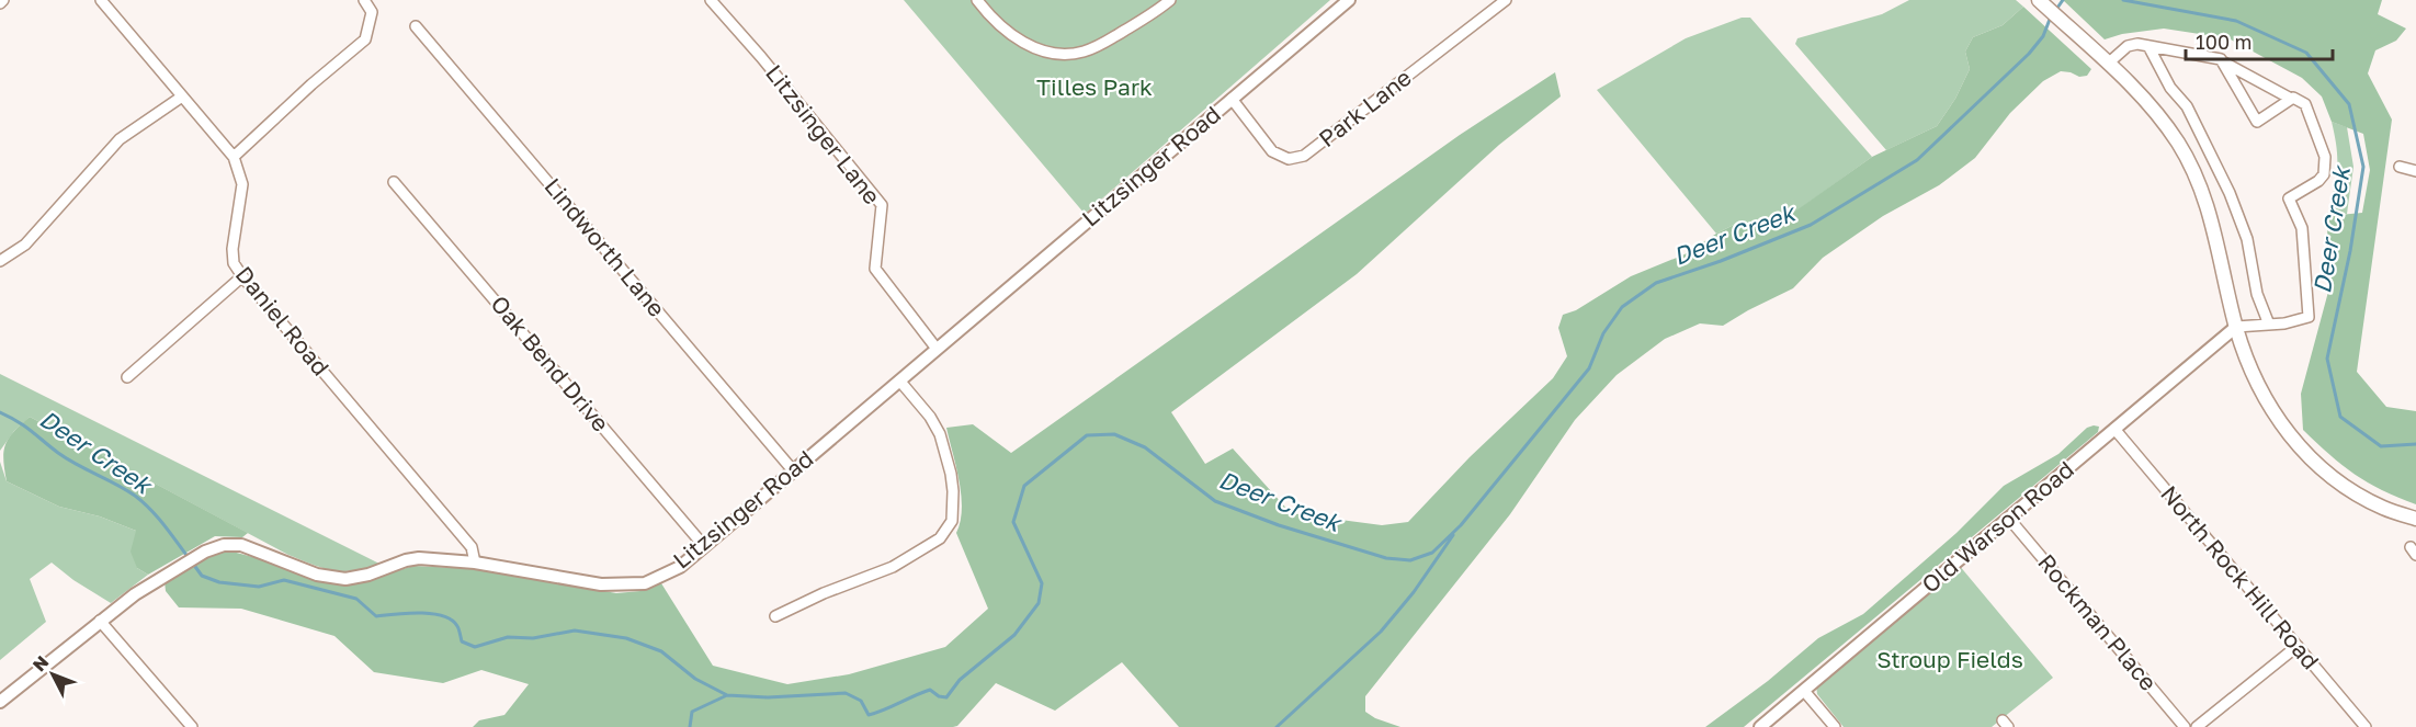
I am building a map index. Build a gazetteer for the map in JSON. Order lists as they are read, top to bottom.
{
  "streets": {
    "street": [
      "Park Lane",
      "Litzsinger Lane",
      "Litzsinger Road",
      "Lindworth Lane",
      "Daniel Road",
      "Oak Bend Drive",
      "Old Warson Road",
      "North Rock Hill Road",
      "Rockman Place"
    ]
  },
  "crossings": [
    ["Park Lane", "Litzsinger Road"],
    ["Litzsinger Lane", "Litzsinger Road"],
    ["Litzsinger Road", "Lindworth Lane"],
    ["Litzsinger Road", "Daniel Road"],
    ["Litzsinger Road", "Oak Bend Drive"],
    ["Old Warson Road", "North Rock Hill Road"],
    ["Old Warson Road", "Rockman Place"]
  ],
  "water": ["Deer Creek"],
  "parks": ["Tilles Park", "Stroup Fields"],
  "scale_bar": "100 m",
  "north": "top left"
}
